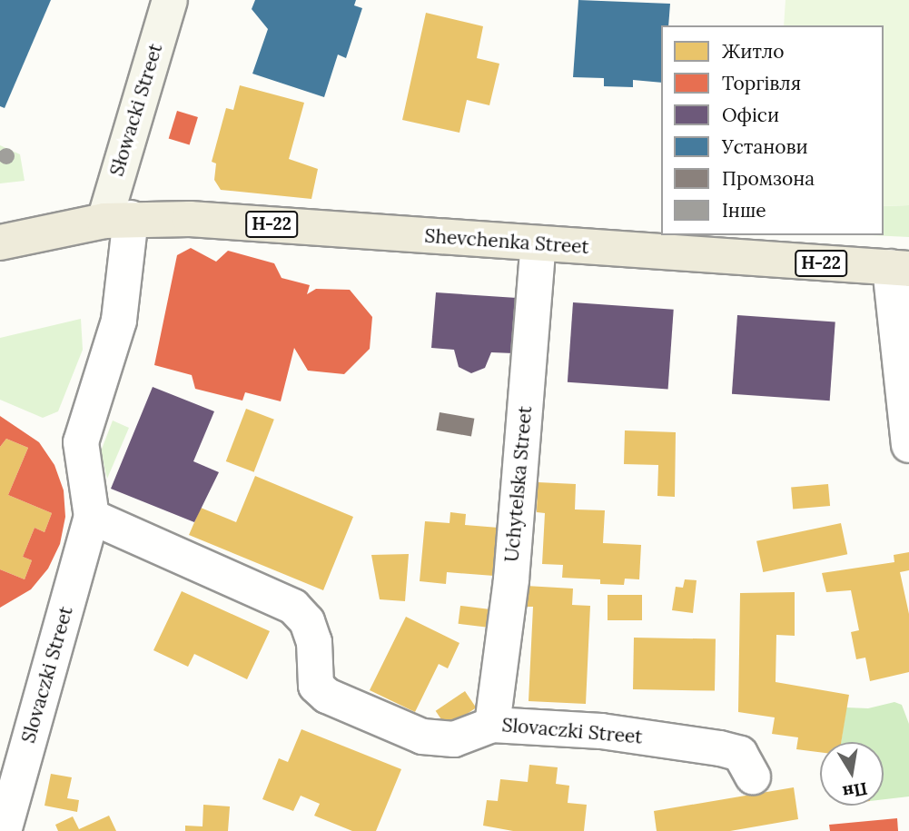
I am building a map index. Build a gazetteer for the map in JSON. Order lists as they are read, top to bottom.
{
  "streets": {
    "main road": ["Słowacki Street", "Н-22", "Shevchenka Street"],
    "street": ["Uchytelska Street", "Slovaczki Street"]
  },
  "crossings": [
    ["Słowacki Street", "Н-22"],
    ["Słowacki Street", "Shevchenka Street"],
    ["Słowacki Street", "Slovaczki Street"],
    ["Н-22", "Shevchenka Street"],
    ["Н-22", "Slovaczki Street"],
    ["Shevchenka Street", "Uchytelska Street"],
    ["Shevchenka Street", "Slovaczki Street"],
    ["Uchytelska Street", "Slovaczki Street"]
  ],
  "legend": [
    "Житло",
    "Торгівля",
    "Офіси",
    "Установи",
    "Промзона",
    "Інше"
  ],
  "north": "bottom"
}
